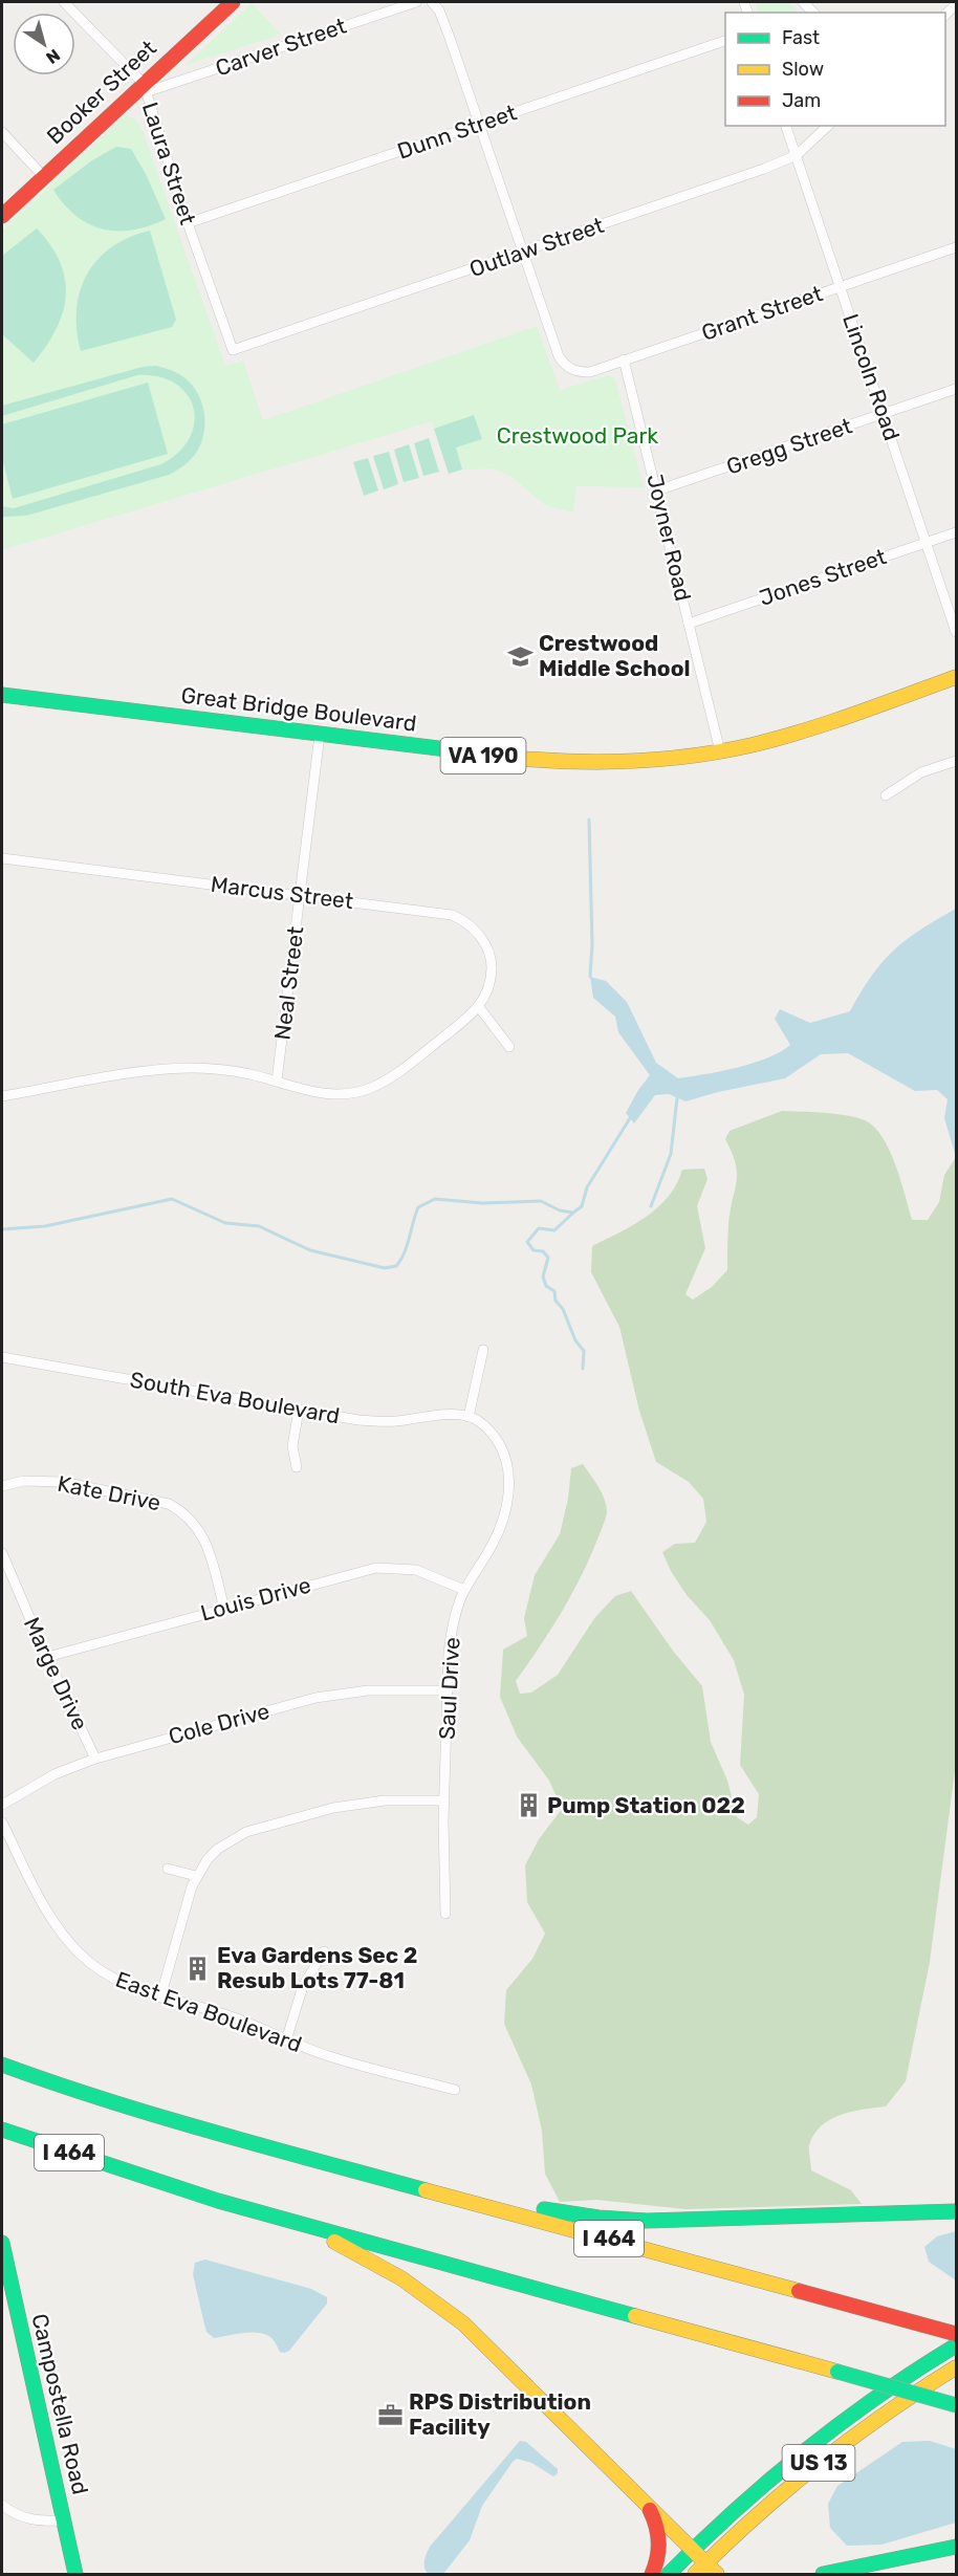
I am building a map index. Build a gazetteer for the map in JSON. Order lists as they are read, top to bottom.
{
  "streets": {
    "main road": [
      "Booker Street",
      "Great Bridge Boulevard",
      "VA 190",
      "I 464",
      "Campostella Road",
      "US 13"
    ],
    "street": [
      "Carver Street",
      "Dunn Street",
      "Laura Street",
      "Outlaw Street",
      "Grant Street",
      "Lincoln Road",
      "Gregg Street",
      "Joyner Road",
      "Jones Street",
      "Marcus Street",
      "Neal Street",
      "South Eva Boulevard",
      "Kate Drive",
      "Louis Drive",
      "Marge Drive",
      "Saul Drive",
      "Cole Drive",
      "East Eva Boulevard"
    ]
  },
  "crossings": [
    ["Carver Street", "Booker Street"],
    ["Carver Street", "Laura Street"],
    ["Booker Street", "Laura Street"],
    ["Dunn Street", "Laura Street"],
    ["Laura Street", "Outlaw Street"],
    ["Outlaw Street", "Grant Street"],
    ["Outlaw Street", "Lincoln Road"],
    ["Grant Street", "Lincoln Road"],
    ["Grant Street", "Joyner Road"],
    ["Lincoln Road", "Gregg Street"],
    ["Lincoln Road", "Jones Street"],
    ["Gregg Street", "Joyner Road"],
    ["Joyner Road", "Jones Street"],
    ["Joyner Road", "Great Bridge Boulevard"],
    ["Great Bridge Boulevard", "Neal Street"],
    ["Marcus Street", "Neal Street"],
    ["South Eva Boulevard", "Saul Drive"],
    ["Kate Drive", "Louis Drive"],
    ["Louis Drive", "Marge Drive"],
    ["Louis Drive", "Saul Drive"],
    ["Marge Drive", "Cole Drive"],
    ["Saul Drive", "Cole Drive"]
  ],
  "parks": ["Crestwood Park"],
  "places": {
    "school or university": ["Crestwood Middle School"],
    "building": ["Pump Station 022", "Eva Gardens Sec 2 Resub Lots 77-81"],
    "office": ["RPS Distribution Facility"]
  },
  "legend": ["Fast", "Slow", "Jam"],
  "north": "bottom right"
}
